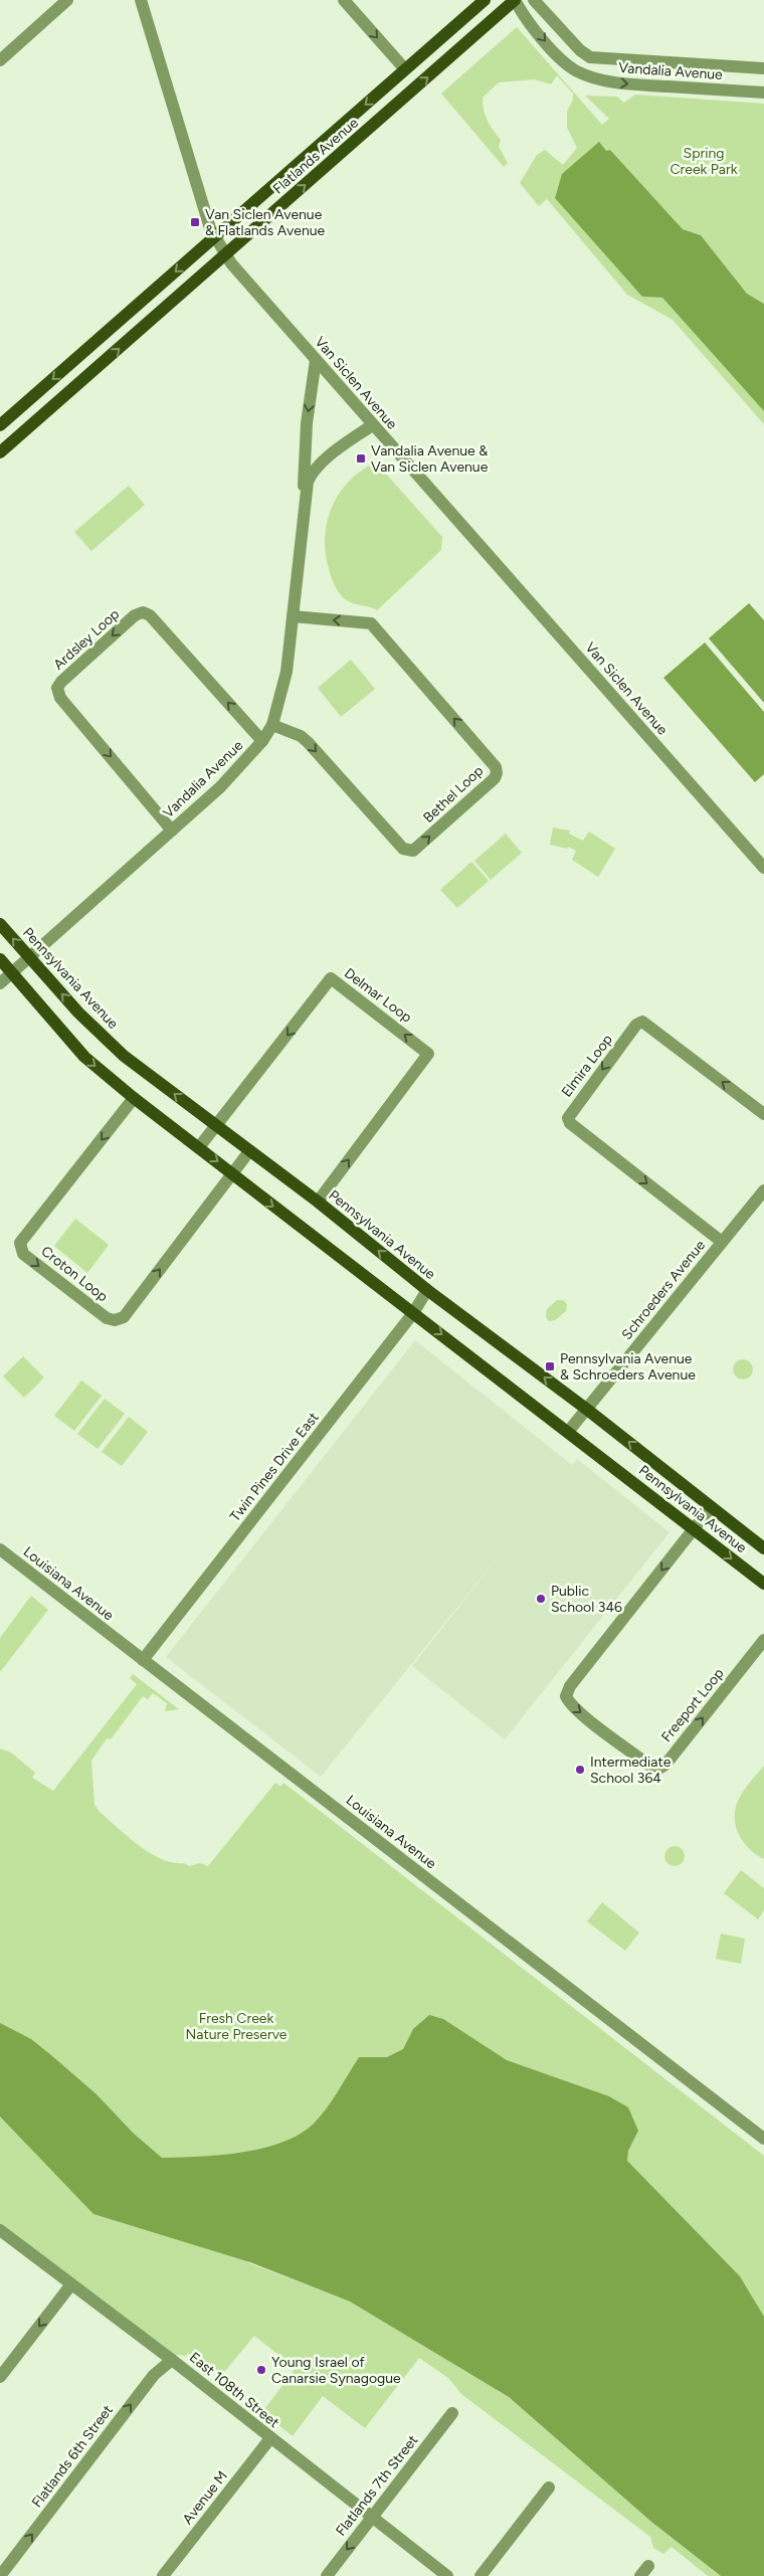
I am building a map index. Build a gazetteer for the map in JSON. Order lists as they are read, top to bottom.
{
  "streets": {
    "main road": ["Flatlands Avenue", "Pennsylvania Avenue"],
    "street": [
      "Vandalia Avenue",
      "Van Siclen Avenue",
      "Ardsley Loop",
      "Bethel Loop",
      "Delmar Loop",
      "Elmira Loop",
      "Croton Loop",
      "Schroeders Avenue",
      "Twin Pines Drive East",
      "Louisiana Avenue",
      "Freeport Loop",
      "East 108th Street",
      "Flatlands 6th Street",
      "Flatlands 7th Street",
      "Avenue M"
    ]
  },
  "crossings": [
    ["Vandalia Avenue", "Flatlands Avenue"],
    ["Vandalia Avenue", "Van Siclen Avenue"],
    ["Vandalia Avenue", "Ardsley Loop"],
    ["Vandalia Avenue", "Bethel Loop"],
    ["Vandalia Avenue", "Pennsylvania Avenue"],
    ["Flatlands Avenue", "Van Siclen Avenue"],
    ["Pennsylvania Avenue", "Delmar Loop"],
    ["Pennsylvania Avenue", "Croton Loop"],
    ["Pennsylvania Avenue", "Schroeders Avenue"],
    ["Pennsylvania Avenue", "Twin Pines Drive East"],
    ["Pennsylvania Avenue", "Freeport Loop"],
    ["Elmira Loop", "Schroeders Avenue"],
    ["Twin Pines Drive East", "Louisiana Avenue"],
    ["East 108th Street", "Flatlands 6th Street"],
    ["East 108th Street", "Flatlands 7th Street"],
    ["East 108th Street", "Avenue M"]
  ],
  "one_way": ["Flatlands 6th Street", "Flatlands 7th Street"],
  "parks": ["Spring Creek Park", "Fresh Creek Nature Preserve"],
  "places": {
    "transit": ["Van Siclen Avenue & Flatlands Avenue", "Vandalia Avenue & Van Siclen Avenue", "Pennsylvania Avenue & Schroeders Avenue"],
    "other": ["Public School 346", "Intermediate School 364", "Young Israel of Canarsie Synagogue"]
  }
}
